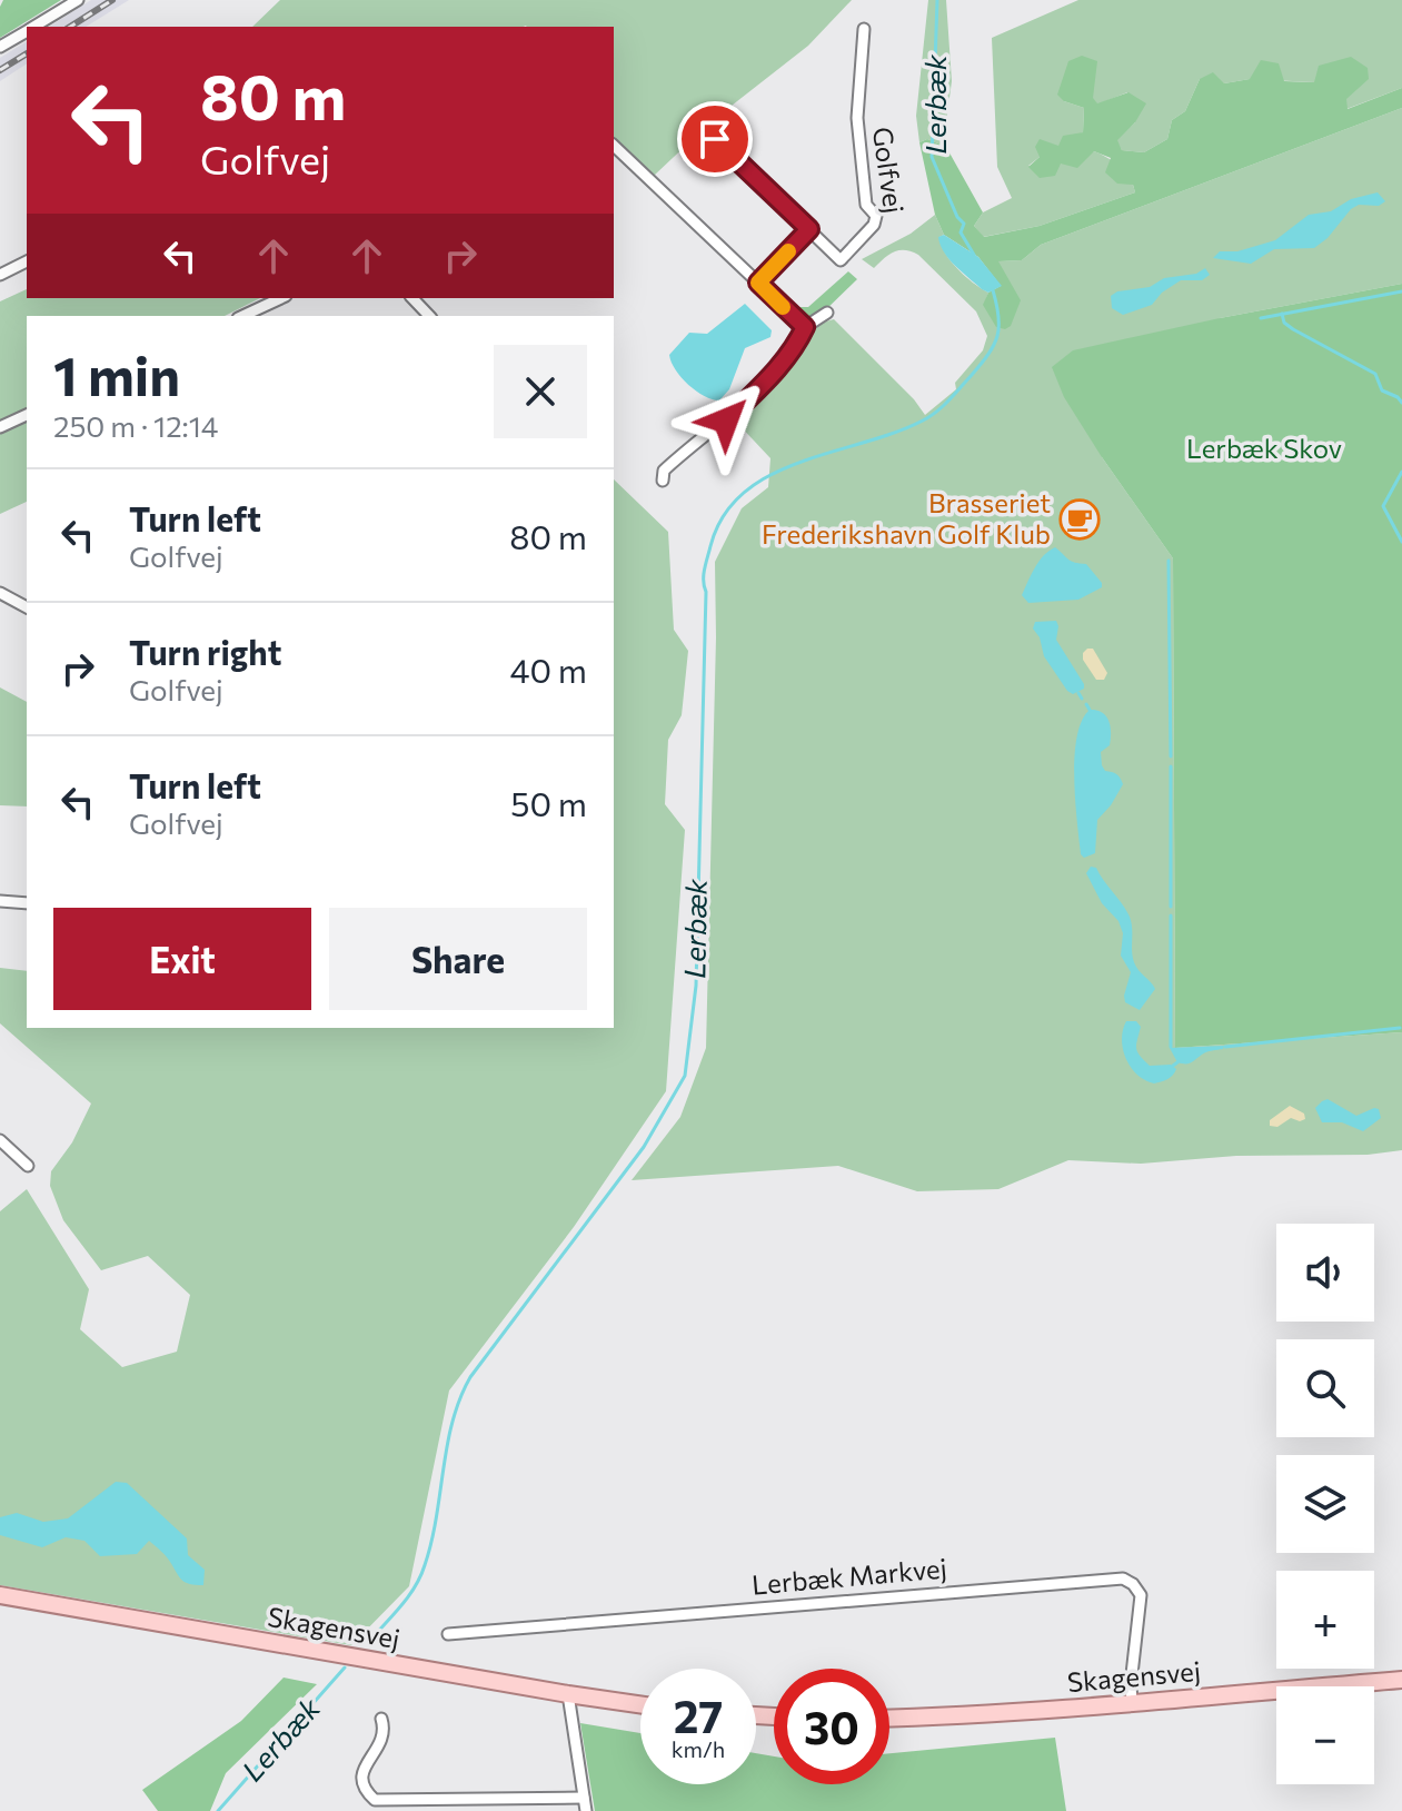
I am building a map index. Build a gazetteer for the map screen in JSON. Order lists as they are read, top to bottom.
{
  "streets": {
    "main road": ["Skagensvej"],
    "street": ["Golfvej", "Lerbæk Markvej"]
  },
  "crossings": [
    ["Lerbæk Markvej", "Skagensvej"]
  ],
  "water": ["Lerbæk"],
  "parks": ["Lerbæk Skov"],
  "places": {
    "cafe": ["Brasseriet Frederikshavn Golf Klub"]
  },
  "page": {
    "turn": ["80 m", "Golfvej"],
    "heading": ["1 min", "250 m · 12:14"],
    "list": [
      {
        "name": "Turn left",
        "note": "Golfvej",
        "value": "80 m"
      },
      {
        "name": "Turn right",
        "note": "Golfvej",
        "value": "40 m"
      },
      {
        "name": "Turn left",
        "note": "Golfvej",
        "value": "50 m"
      }
    ],
    "buttons": ["Exit", "Share"],
    "map_buttons": ["+", "−"],
    "speed": "27 km/h",
    "limit": "30"
  }
}
